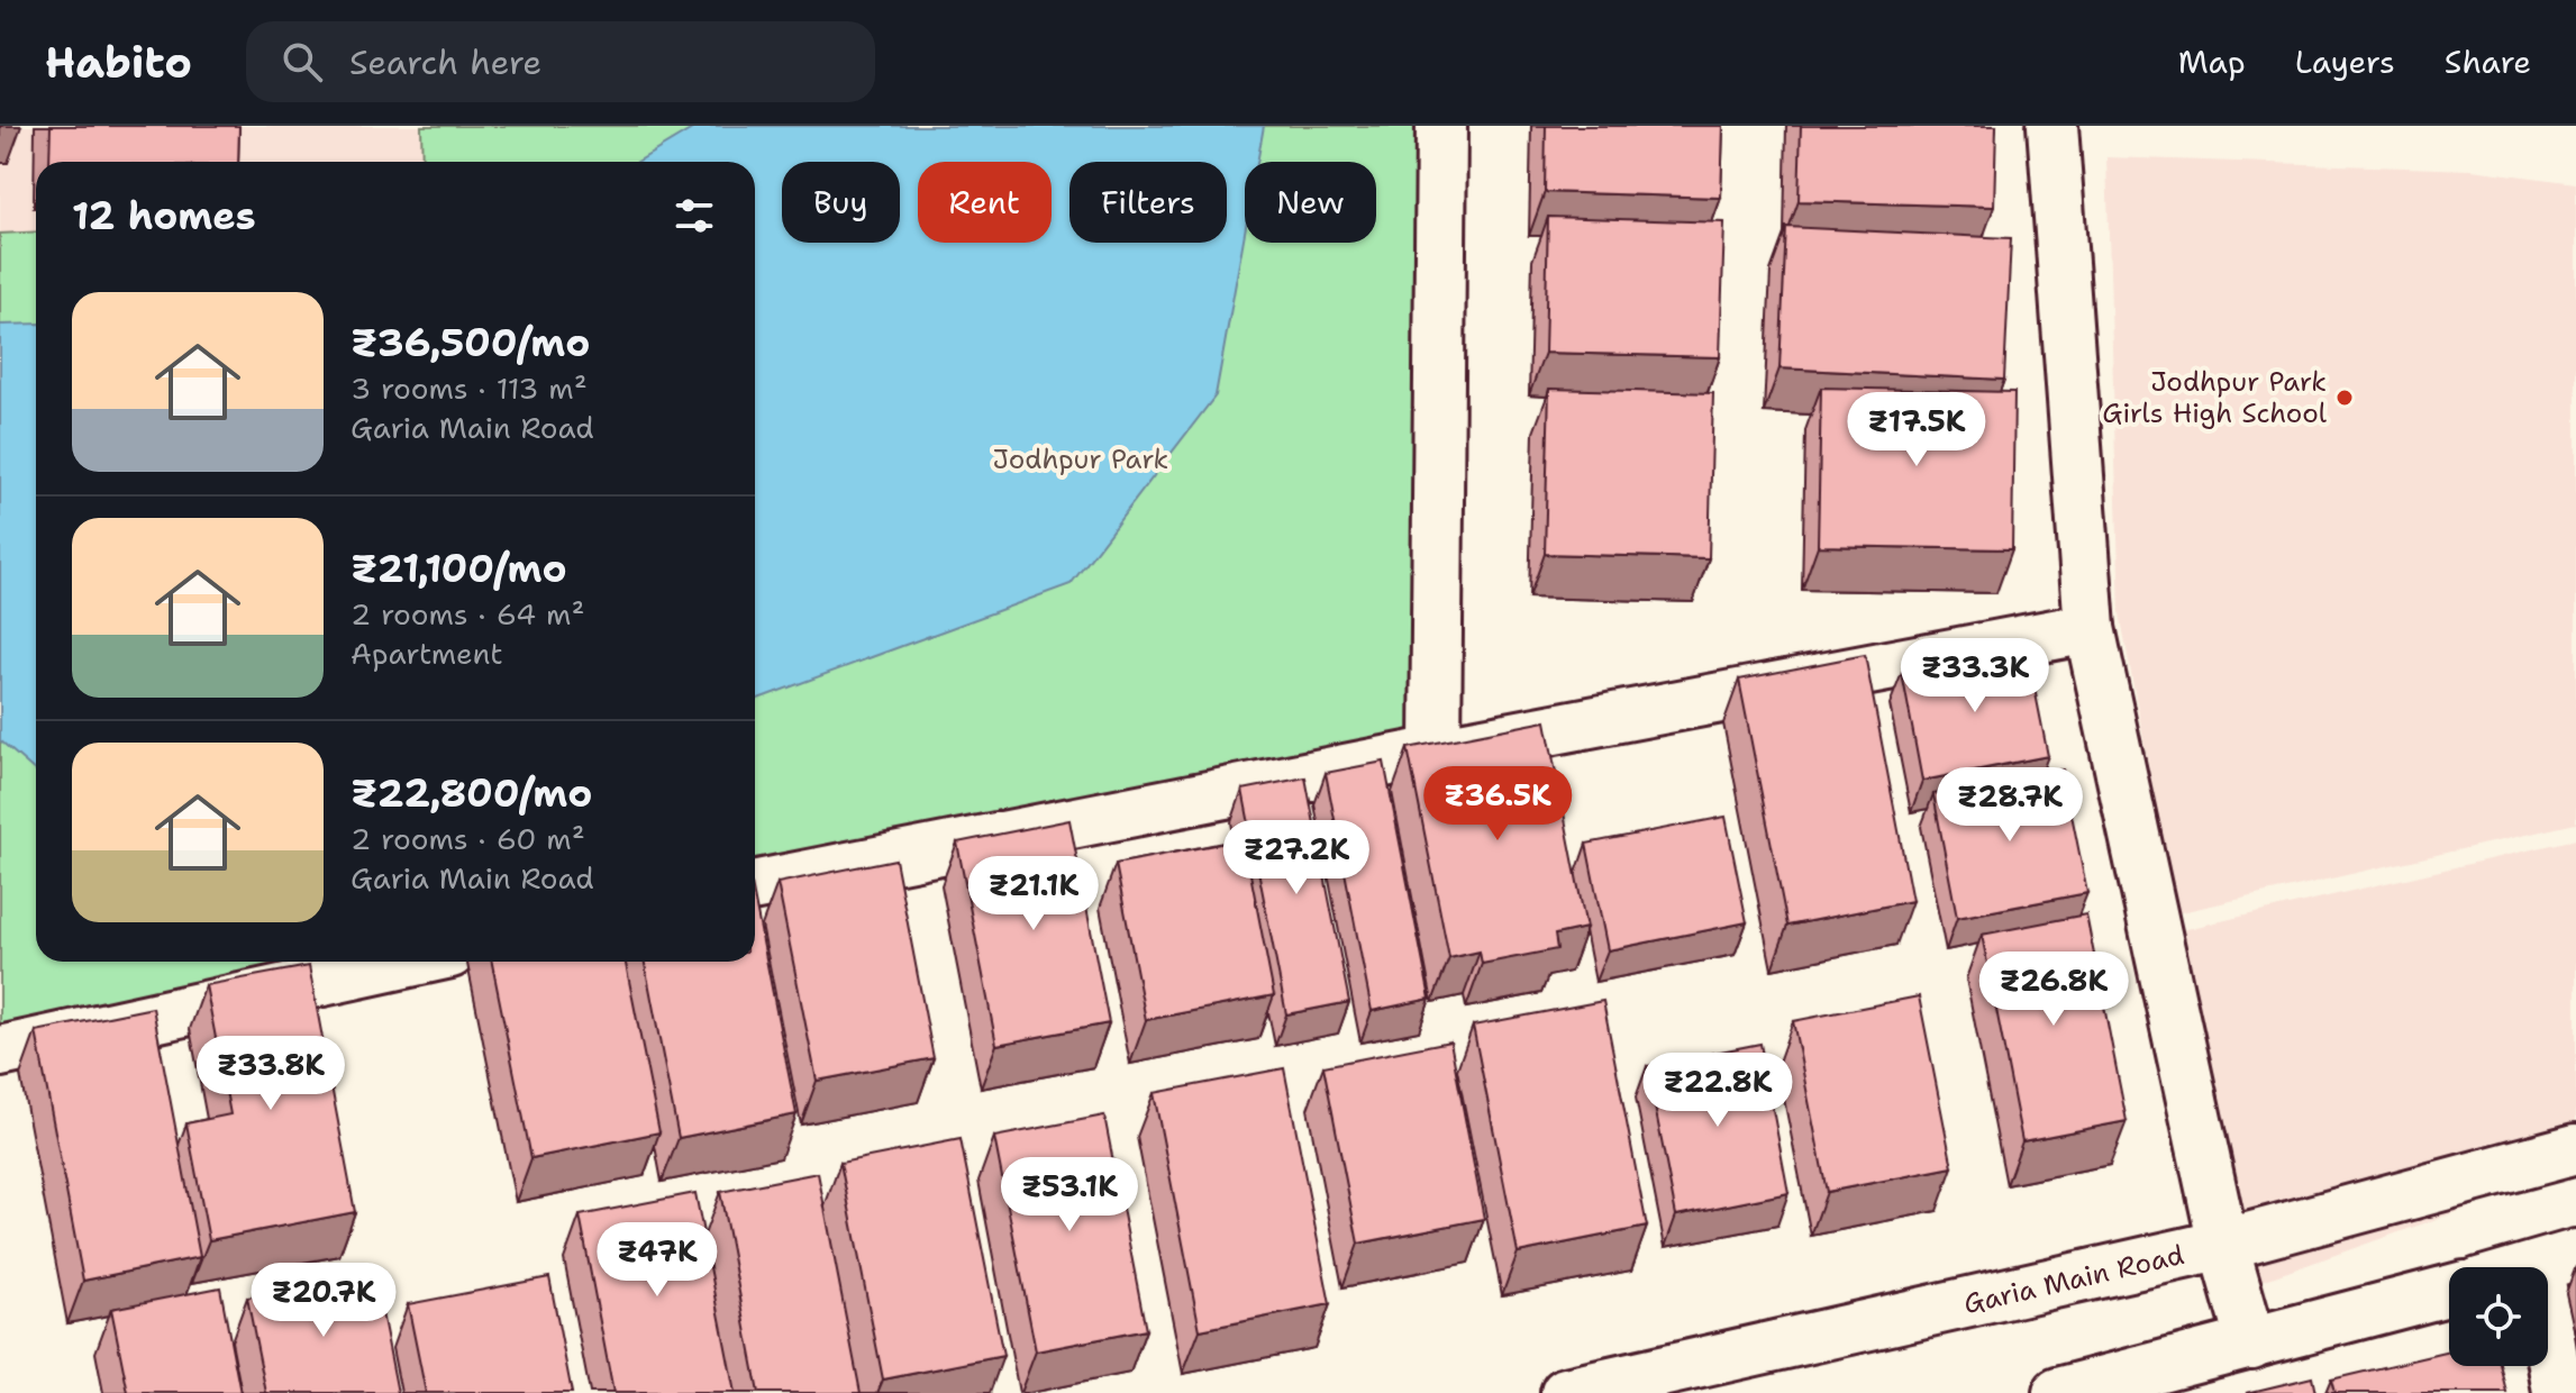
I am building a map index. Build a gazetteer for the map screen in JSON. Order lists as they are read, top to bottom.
{
  "streets": {
    "street": ["Garia Main Road"]
  },
  "parks": ["Jodhpur Park"],
  "places": ["Jodhpur Park Girls High School"],
  "page": {
    "header": "Habito",
    "search": "Search here",
    "nav": ["Map", "Layers", "Share"],
    "chip": [
      "Buy",
      "Rent",
      "Filters",
      "New"
    ],
    "heading": "12 homes",
    "list": [
      {
        "name": "₹36,500/mo",
        "note": "3 rooms · 113 m² · Garia Main Road"
      },
      {
        "name": "₹21,100/mo",
        "note": "2 rooms · 64 m² · Apartment"
      },
      {
        "name": "₹22,800/mo",
        "note": "2 rooms · 60 m² · Garia Main Road"
      }
    ],
    "price": [
      "₹17.5K",
      "₹33.3K",
      "₹36.5K",
      "₹28.7K",
      "₹27.2K",
      "₹21.1K",
      "₹26.8K",
      "₹33.8K",
      "₹22.8K",
      "₹53.1K",
      "₹47K",
      "₹20.7K"
    ]
  }
}
